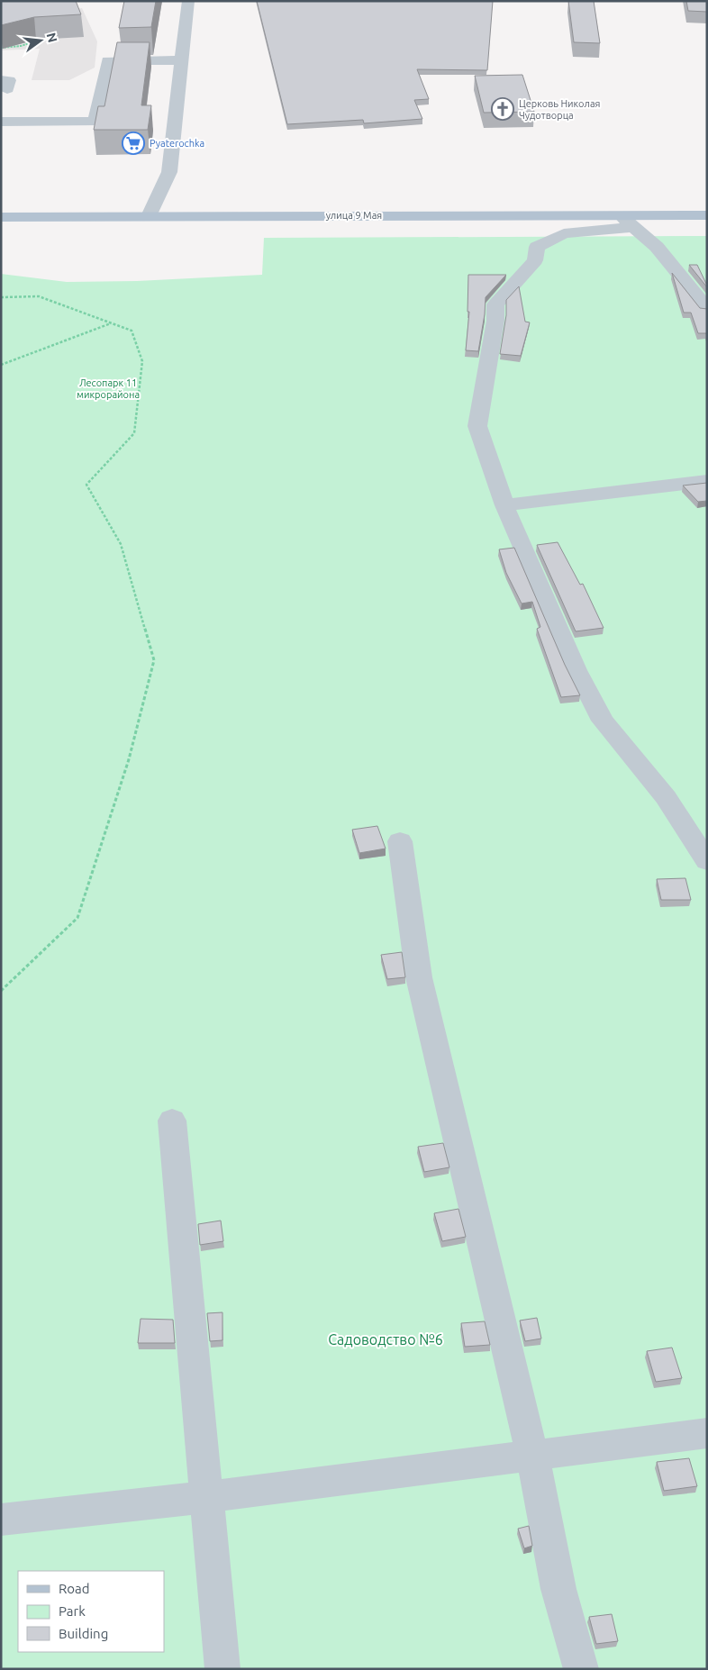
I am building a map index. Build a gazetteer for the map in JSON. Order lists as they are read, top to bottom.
{
  "streets": {
    "main road": ["улица 9 Мая"]
  },
  "parks": ["Лесопарк 11 микрорайона", "Садоводство №6"],
  "places": {
    "church": ["Церковь Николая Чудотворца"],
    "supermarket": ["Pyaterochka"]
  },
  "legend": ["Road", "Park", "Building"],
  "north": "right"
}
